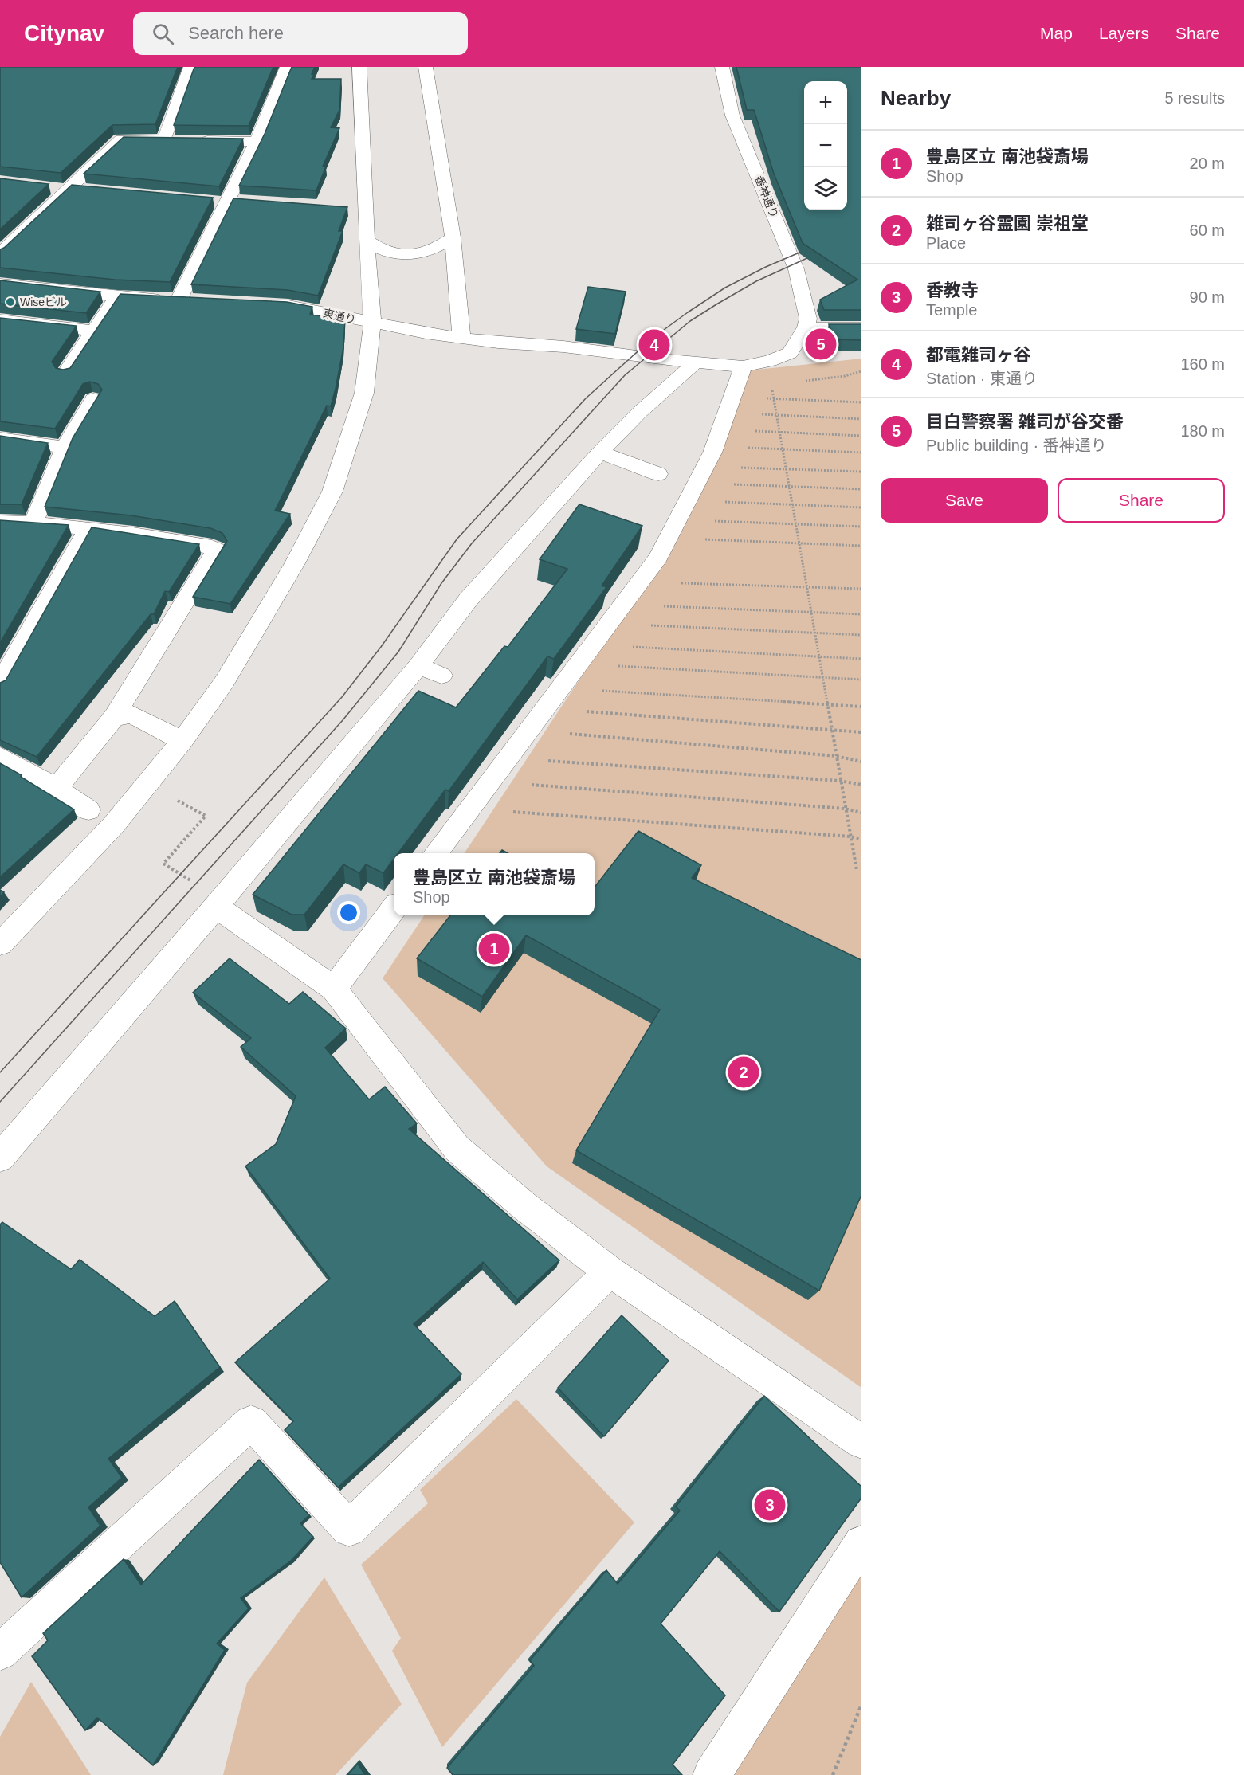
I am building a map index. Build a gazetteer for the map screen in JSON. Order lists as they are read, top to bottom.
{
  "streets": {
    "street": ["番神通り", "東通り"]
  },
  "crossings": [
    ["番神通り", "東通り"]
  ],
  "places": ["Wiseビル"],
  "page": {
    "header": "Citynav",
    "search": "Search here",
    "nav": ["Map", "Layers", "Share"],
    "heading": ["Nearby", "5 results"],
    "map_buttons": ["+", "−"],
    "list": [
      {
        "mark": "1",
        "name": "豊島区立 南池袋斎場",
        "note": "Shop",
        "value": "20 m"
      },
      {
        "mark": "2",
        "name": "雑司ヶ谷霊園 崇祖堂",
        "note": "Place",
        "value": "60 m"
      },
      {
        "mark": "3",
        "name": "香教寺",
        "note": "Temple",
        "value": "90 m"
      },
      {
        "mark": "4",
        "name": "都電雑司ヶ谷",
        "note": "Station · 東通り",
        "value": "160 m"
      },
      {
        "mark": "5",
        "name": "目白警察署 雑司が谷交番",
        "note": "Public building · 番神通り",
        "value": "180 m"
      }
    ],
    "pins": [
      "5",
      "4",
      "1",
      "2",
      "3"
    ],
    "buttons": ["Save", "Share"],
    "popup": ["豊島区立 南池袋斎場", "Shop"]
  }
}
